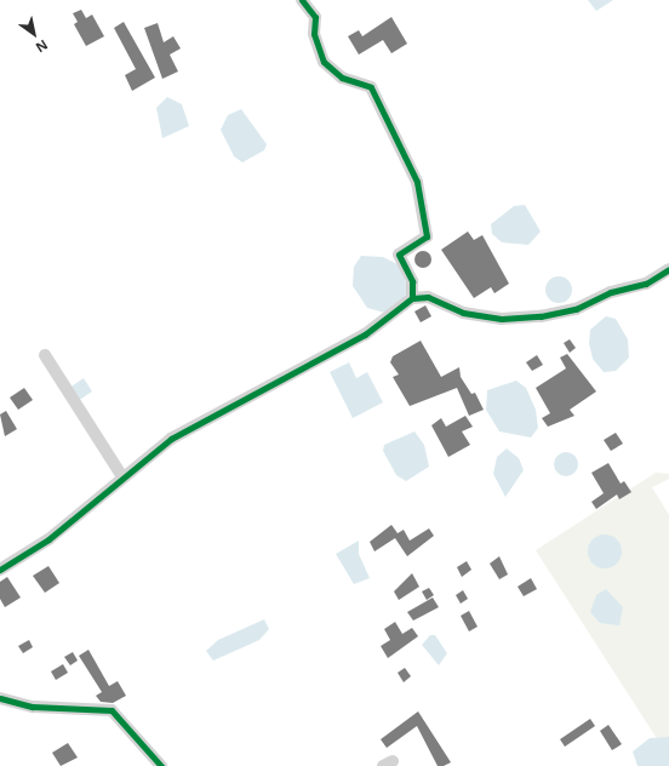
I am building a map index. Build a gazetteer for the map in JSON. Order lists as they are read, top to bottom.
{
  "north": "bottom right"
}
